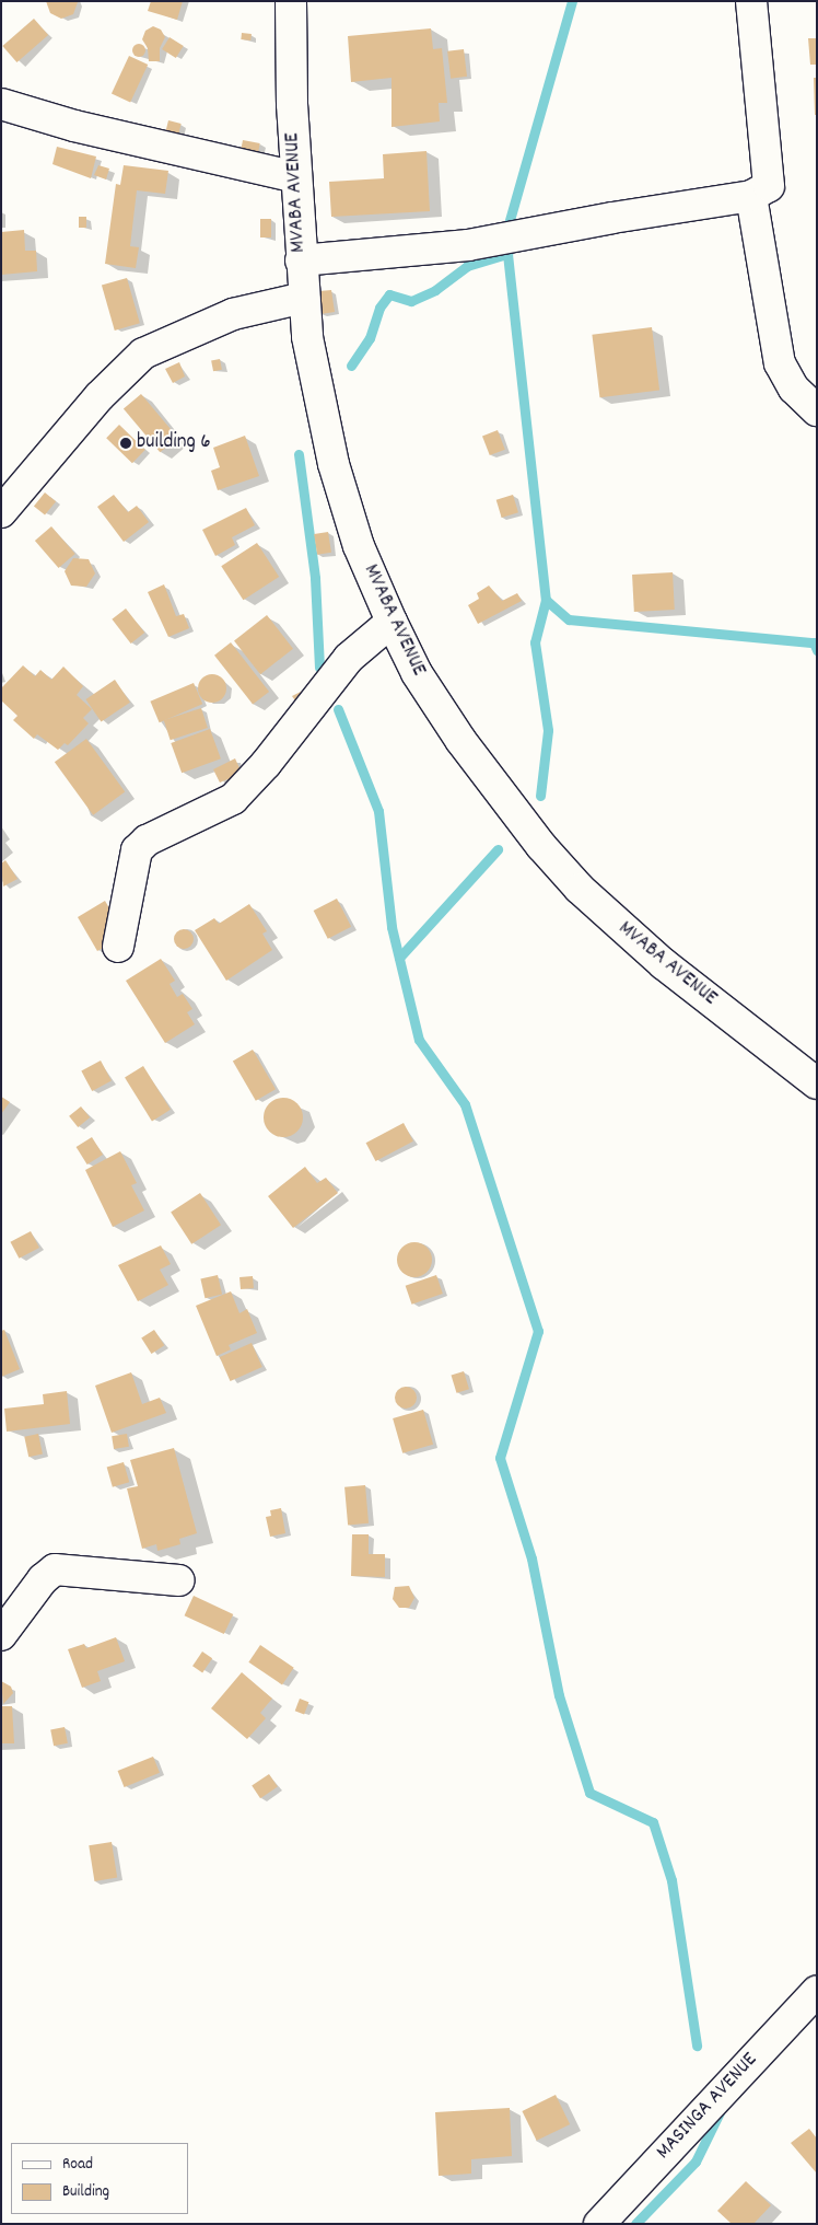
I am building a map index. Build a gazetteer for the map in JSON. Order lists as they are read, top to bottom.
{
  "streets": {
    "street": ["MVABA AVENUE", "MASINGA AVENUE"]
  },
  "places": ["building 6"],
  "legend": ["Road", "Building"]
}
